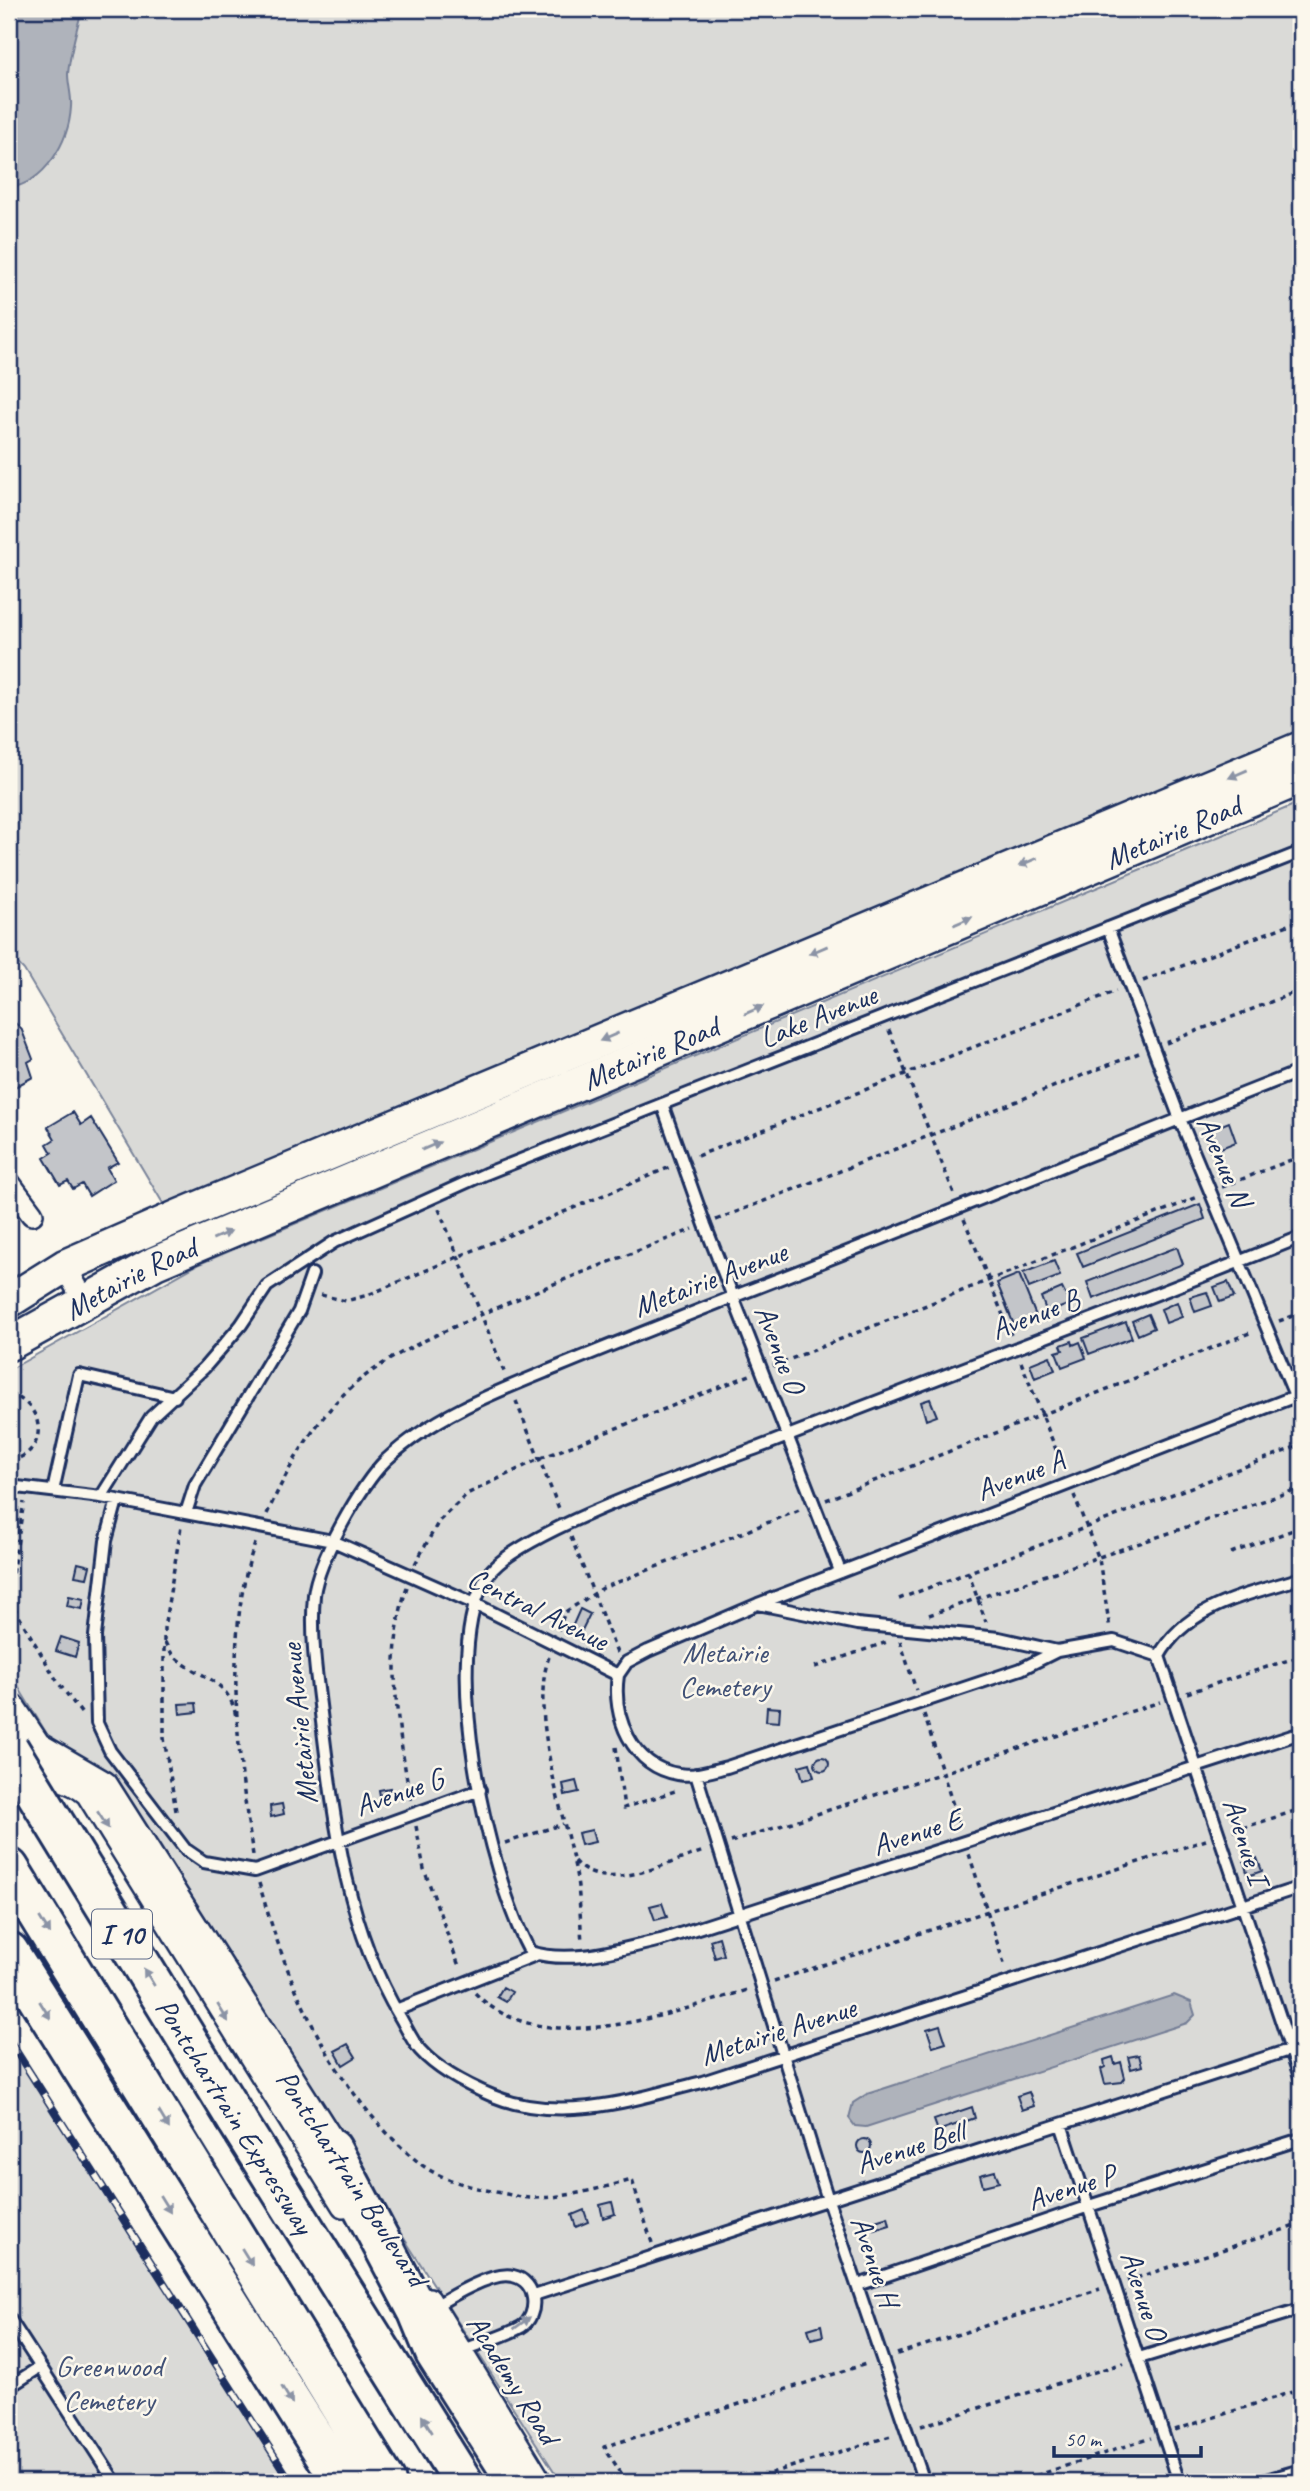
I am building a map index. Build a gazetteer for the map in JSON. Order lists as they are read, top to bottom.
{
  "streets": {
    "highway": ["I 10", "Pontchartrain Expressway"],
    "main road": ["Metairie Road", "Pontchartrain Boulevard"],
    "street": ["Academy Road"],
    "lane": [
      "Lake Avenue",
      "Avenue N",
      "Metairie Avenue",
      "Avenue B",
      "Avenue O",
      "Avenue A",
      "Central Avenue",
      "Avenue G",
      "Avenue E",
      "Avenue I",
      "Avenue Bell",
      "Avenue P",
      "Avenue H"
    ]
  },
  "crossings": [
    ["Lake Avenue", "Avenue N"],
    ["Lake Avenue", "Avenue O"],
    ["Lake Avenue", "Central Avenue"],
    ["Avenue N", "Metairie Avenue"],
    ["Avenue N", "Avenue B"],
    ["Avenue N", "Avenue A"],
    ["Metairie Avenue", "Avenue O"],
    ["Metairie Avenue", "Central Avenue"],
    ["Metairie Avenue", "Avenue G"],
    ["Metairie Avenue", "Avenue E"],
    ["Metairie Avenue", "Avenue I"],
    ["Metairie Avenue", "Avenue H"],
    ["Avenue B", "Avenue O"],
    ["Avenue O", "Avenue A"],
    ["Avenue O", "Avenue Bell"],
    ["Avenue O", "Avenue P"],
    ["Avenue A", "Central Avenue"],
    ["Avenue E", "Avenue I"],
    ["Avenue E", "Avenue H"],
    ["Avenue I", "Avenue Bell"],
    ["Pontchartrain Expressway", "Pontchartrain Boulevard"],
    ["Avenue Bell", "Avenue H"],
    ["Pontchartrain Boulevard", "Academy Road"],
    ["Avenue P", "Avenue H"]
  ],
  "parks": ["Metairie Cemetery", "Greenwood Cemetery"],
  "scale_bar": "50 m"
}
